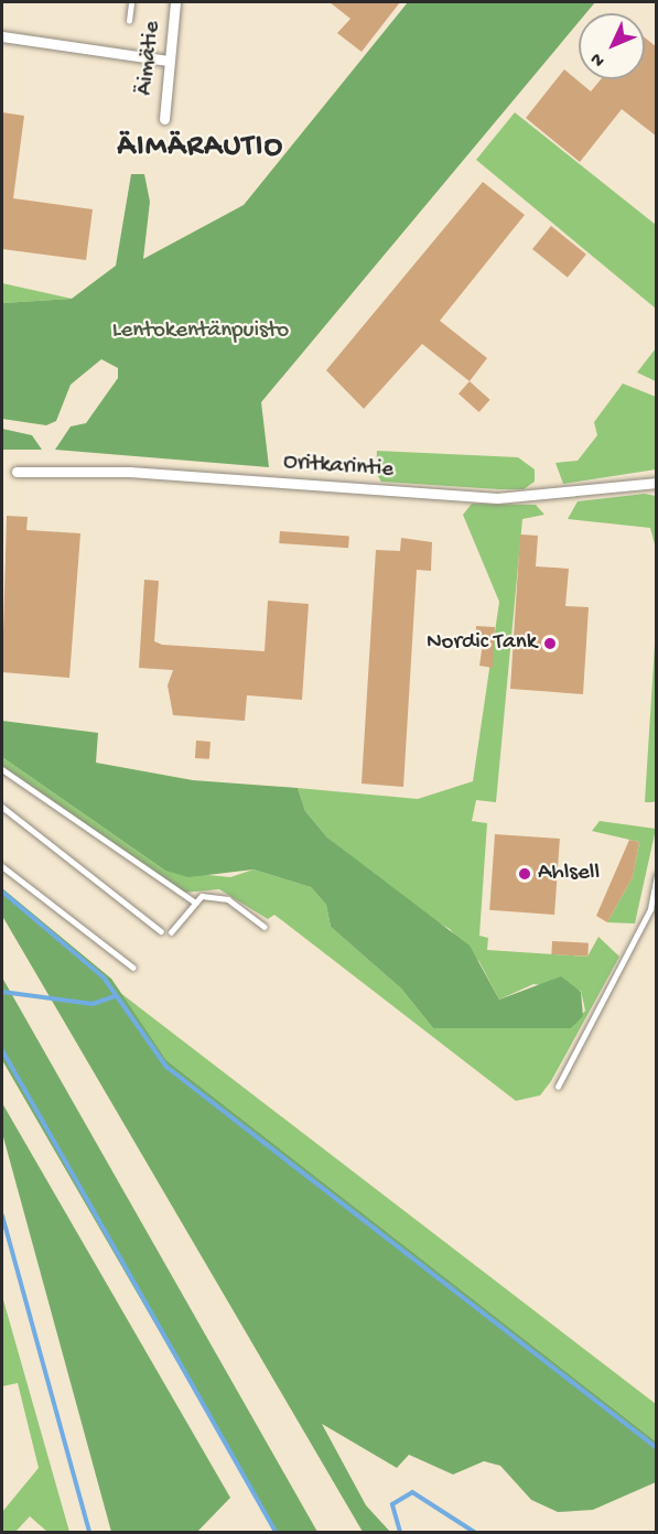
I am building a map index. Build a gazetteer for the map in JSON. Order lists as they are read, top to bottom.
{
  "streets": {
    "street": ["Äimätie", "Oritkarintie"]
  },
  "districts": ["ÄIMÄRAUTIO"],
  "parks": ["Lentokentänpuisto"],
  "places": ["Nordic Tank", "Ahlsell"],
  "north": "bottom left"
}
